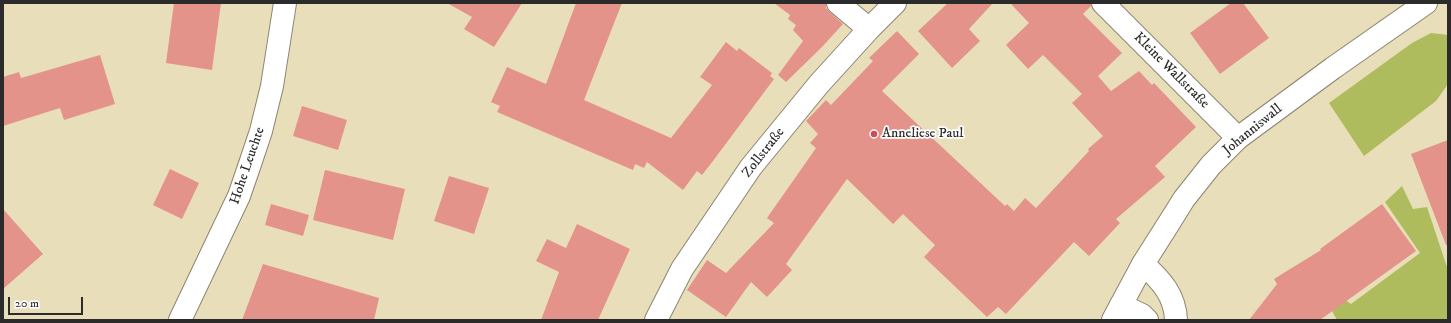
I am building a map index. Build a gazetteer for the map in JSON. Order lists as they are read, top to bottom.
{
  "streets": {
    "street": [
      "Kleine Wallstraße",
      "Johanniswall",
      "Zollstraße",
      "Hohe Leuchte"
    ]
  },
  "crossings": [
    ["Kleine Wallstraße", "Johanniswall"]
  ],
  "places": ["Anneliese Paul"],
  "scale_bar": "20 m"
}
